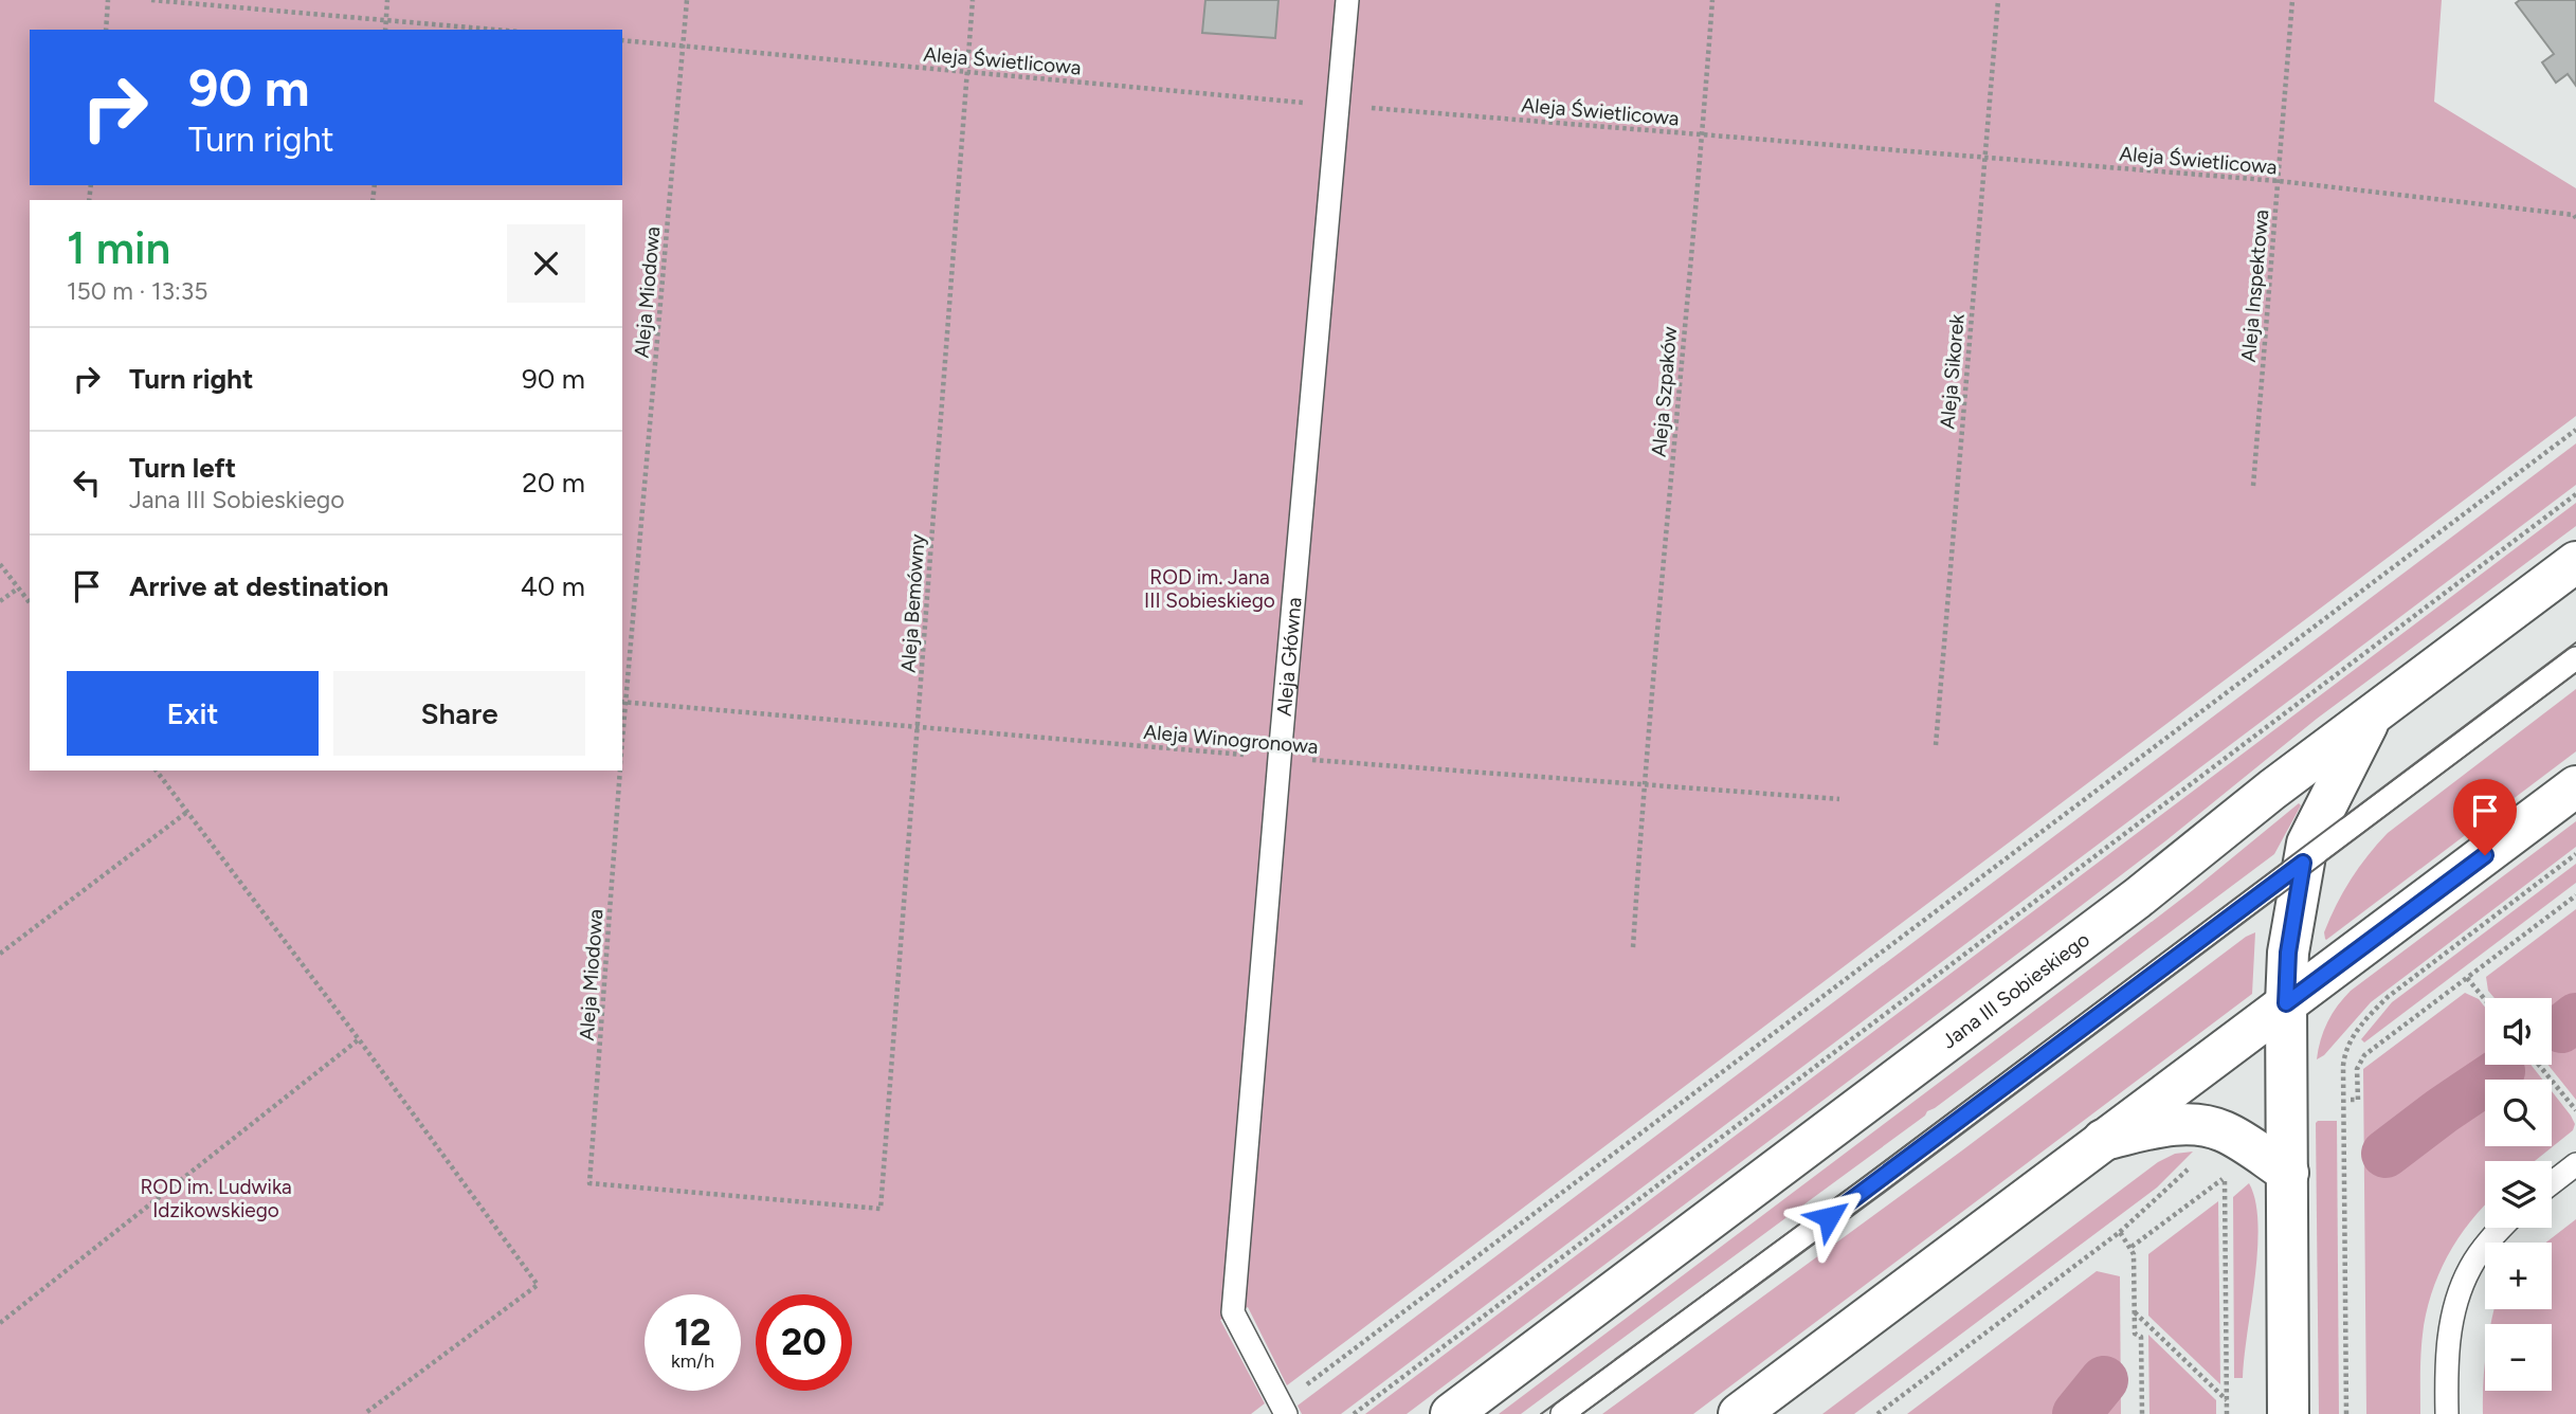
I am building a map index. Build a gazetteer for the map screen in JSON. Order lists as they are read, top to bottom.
{
  "streets": {
    "main road": ["Jana III Sobieskiego"],
    "lane": ["Aleja Główna"],
    "path": [
      "Aleja Świetlicowa",
      "Aleja Inspektowa",
      "Aleja Miodowa",
      "Aleja Sikorek",
      "Aleja Szpaków",
      "Aleja Bemówny",
      "Aleja Winogronowa"
    ]
  },
  "crossings": [
    ["Aleja Świetlicowa", "Aleja Inspektowa"],
    ["Aleja Świetlicowa", "Aleja Miodowa"],
    ["Aleja Świetlicowa", "Aleja Sikorek"],
    ["Aleja Świetlicowa", "Aleja Szpaków"],
    ["Aleja Świetlicowa", "Aleja Bemówny"],
    ["Aleja Świetlicowa", "Aleja Główna"],
    ["Aleja Miodowa", "Aleja Bemówny"],
    ["Aleja Miodowa", "Aleja Winogronowa"],
    ["Aleja Szpaków", "Aleja Winogronowa"],
    ["Aleja Bemówny", "Aleja Winogronowa"],
    ["Aleja Główna", "Aleja Winogronowa"]
  ],
  "parks": ["ROD im. Jana III Sobieskiego", "ROD im. Ludwika Idzikowskiego"],
  "page": {
    "turn": ["90 m", "Turn right"],
    "heading": ["1 min", "150 m · 13:35"],
    "list": [
      {
        "name": "Turn right",
        "value": "90 m"
      },
      {
        "name": "Turn left",
        "note": "Jana III Sobieskiego",
        "value": "20 m"
      },
      {
        "name": "Arrive at destination",
        "value": "40 m"
      }
    ],
    "buttons": ["Exit", "Share"],
    "map_buttons": ["+", "−"],
    "speed": "12 km/h",
    "limit": "20"
  }
}
